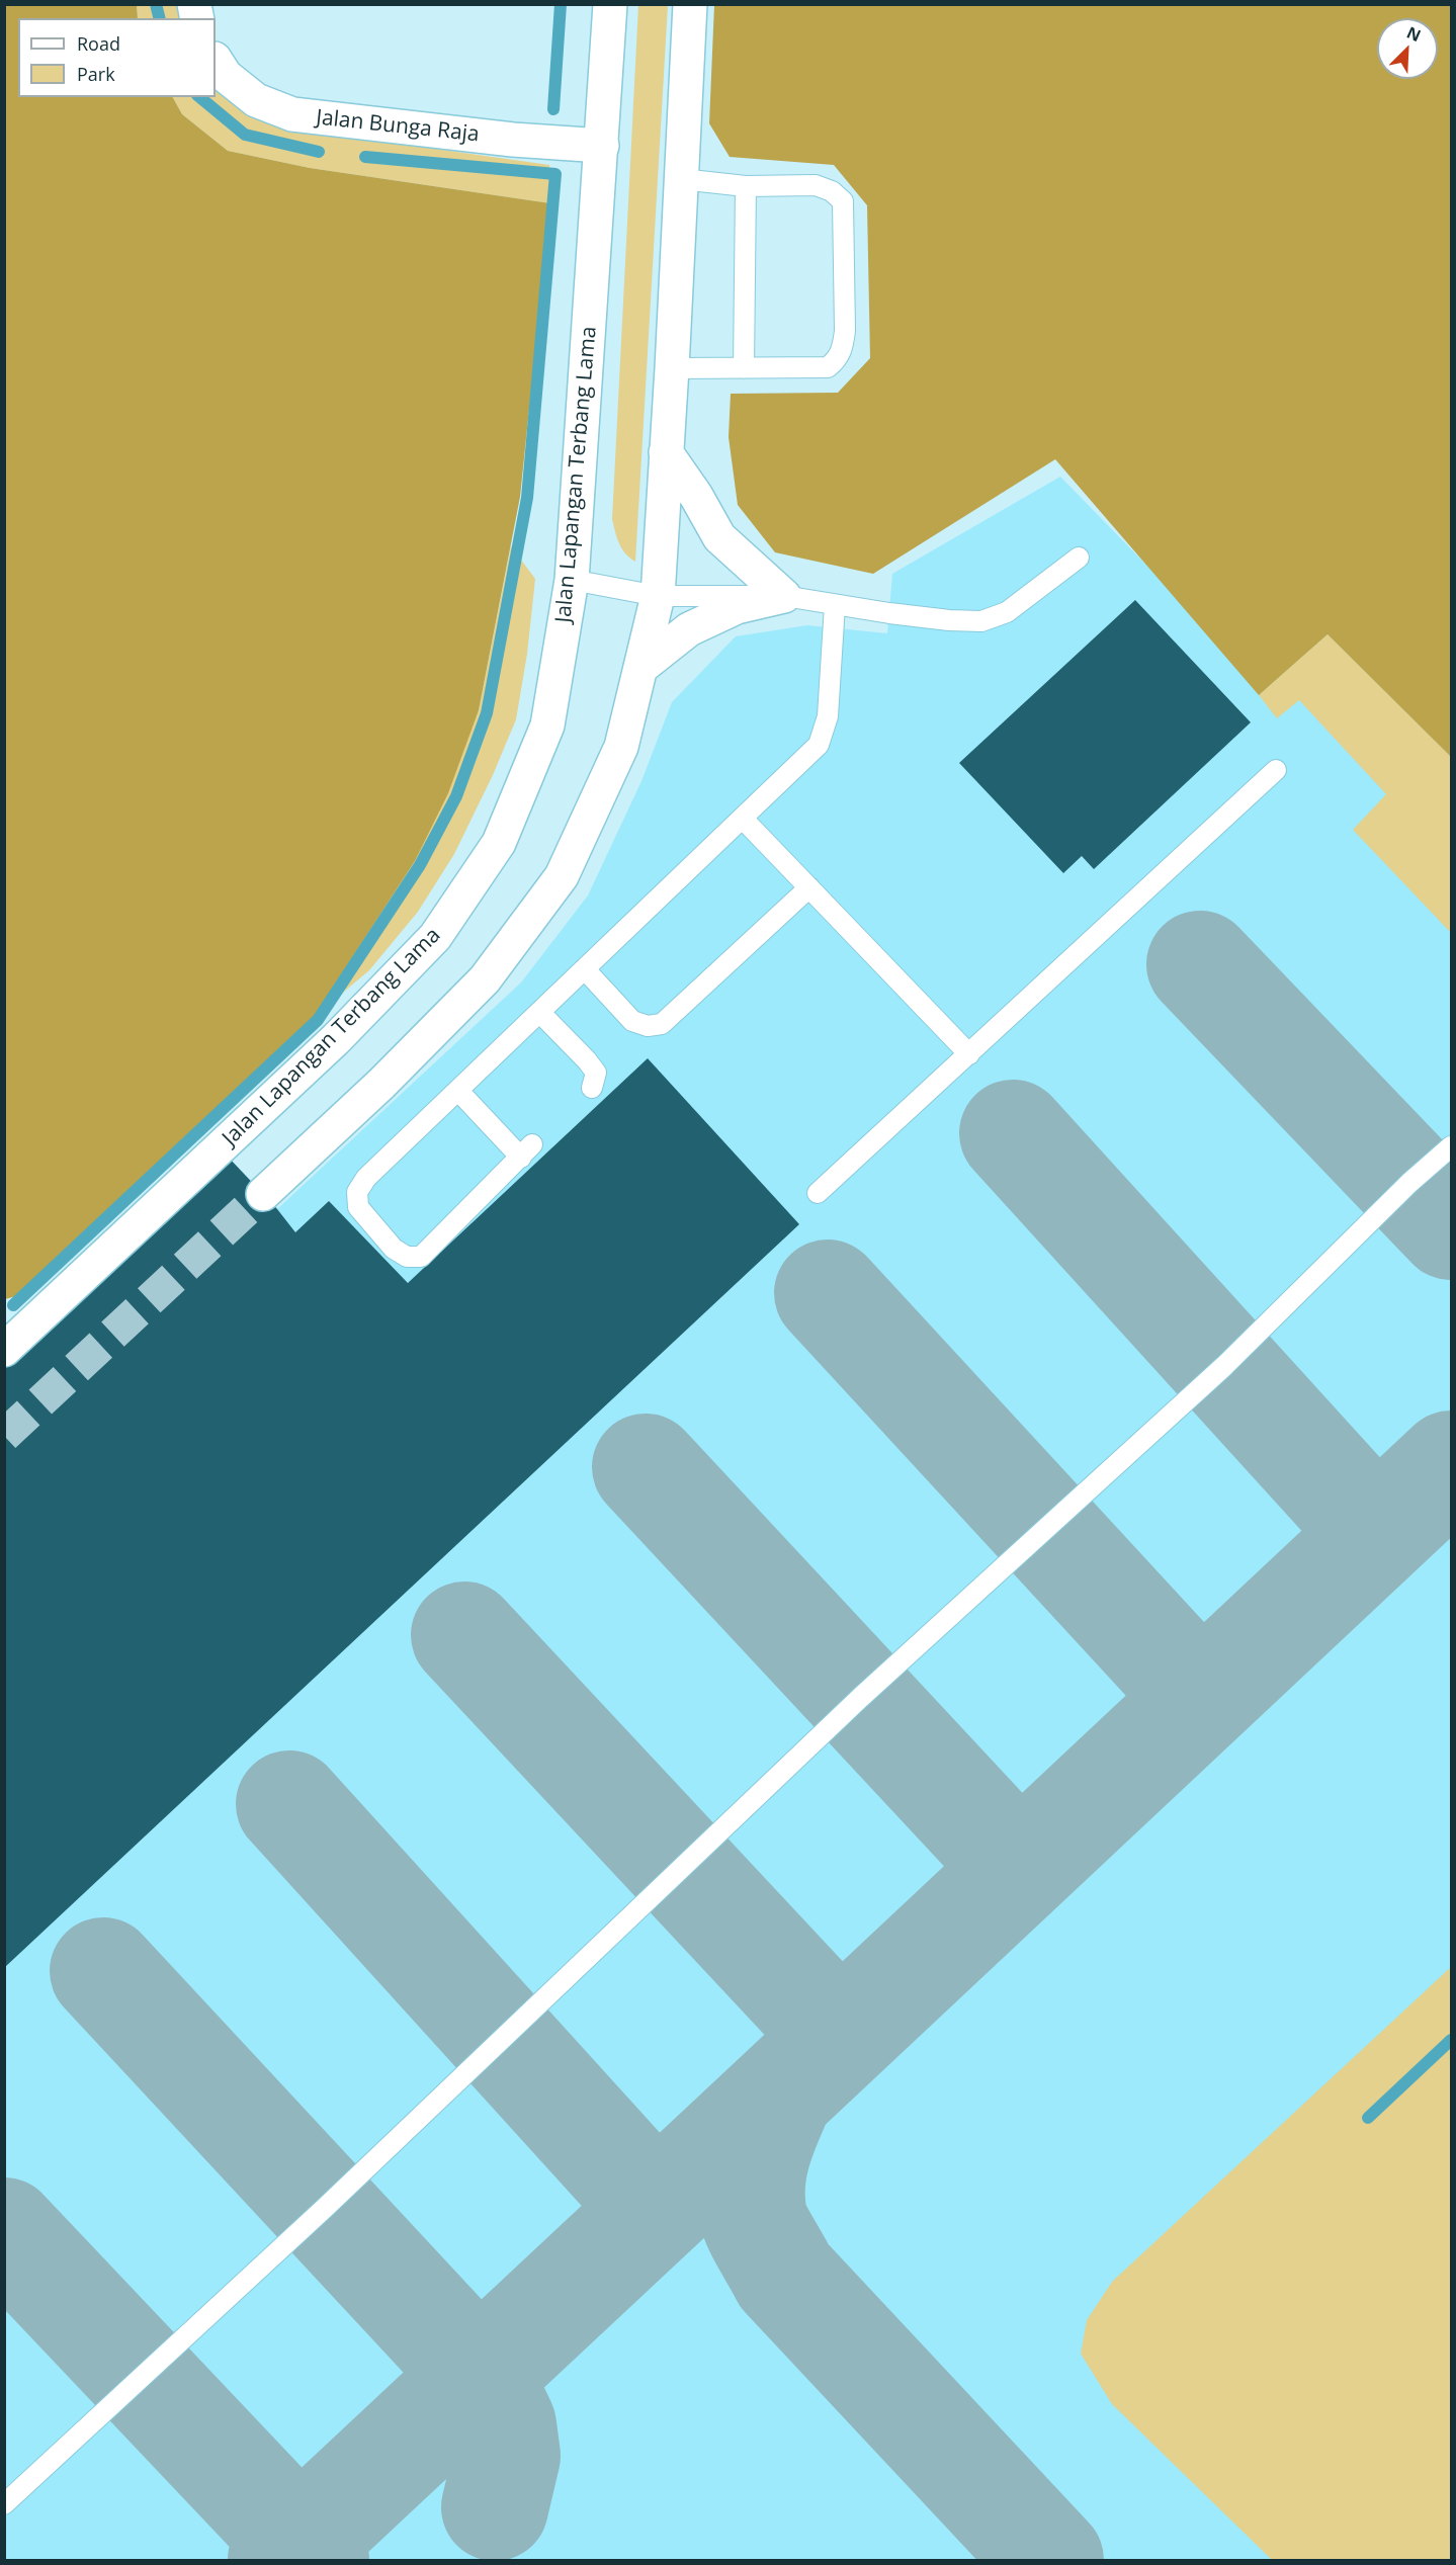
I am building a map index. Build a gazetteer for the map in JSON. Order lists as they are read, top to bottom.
{
  "streets": {
    "main road": ["Jalan Bunga Raja", "Jalan Lapangan Terbang Lama"]
  },
  "crossings": [
    ["Jalan Bunga Raja", "Jalan Lapangan Terbang Lama"]
  ],
  "legend": ["Road", "Park"],
  "north": "top right"
}
